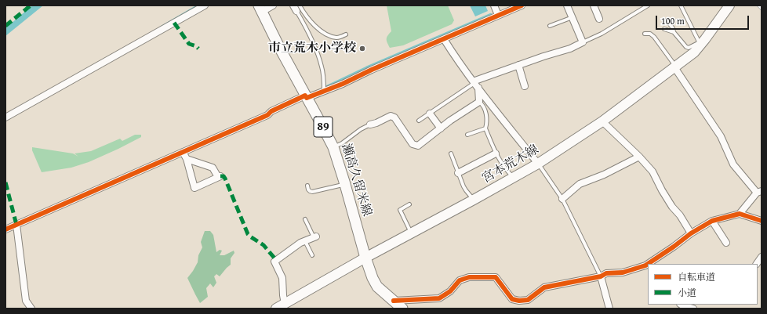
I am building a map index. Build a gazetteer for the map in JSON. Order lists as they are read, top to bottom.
{
  "streets": {
    "main road": ["89", "宮本荒木線", "瀬高久留米線"]
  },
  "crossings": [
    ["宮本荒木線", "瀬高久留米線"]
  ],
  "places": ["市立荒木小学校"],
  "legend": ["自転車道", "小道"],
  "scale_bar": "100 m"
}
